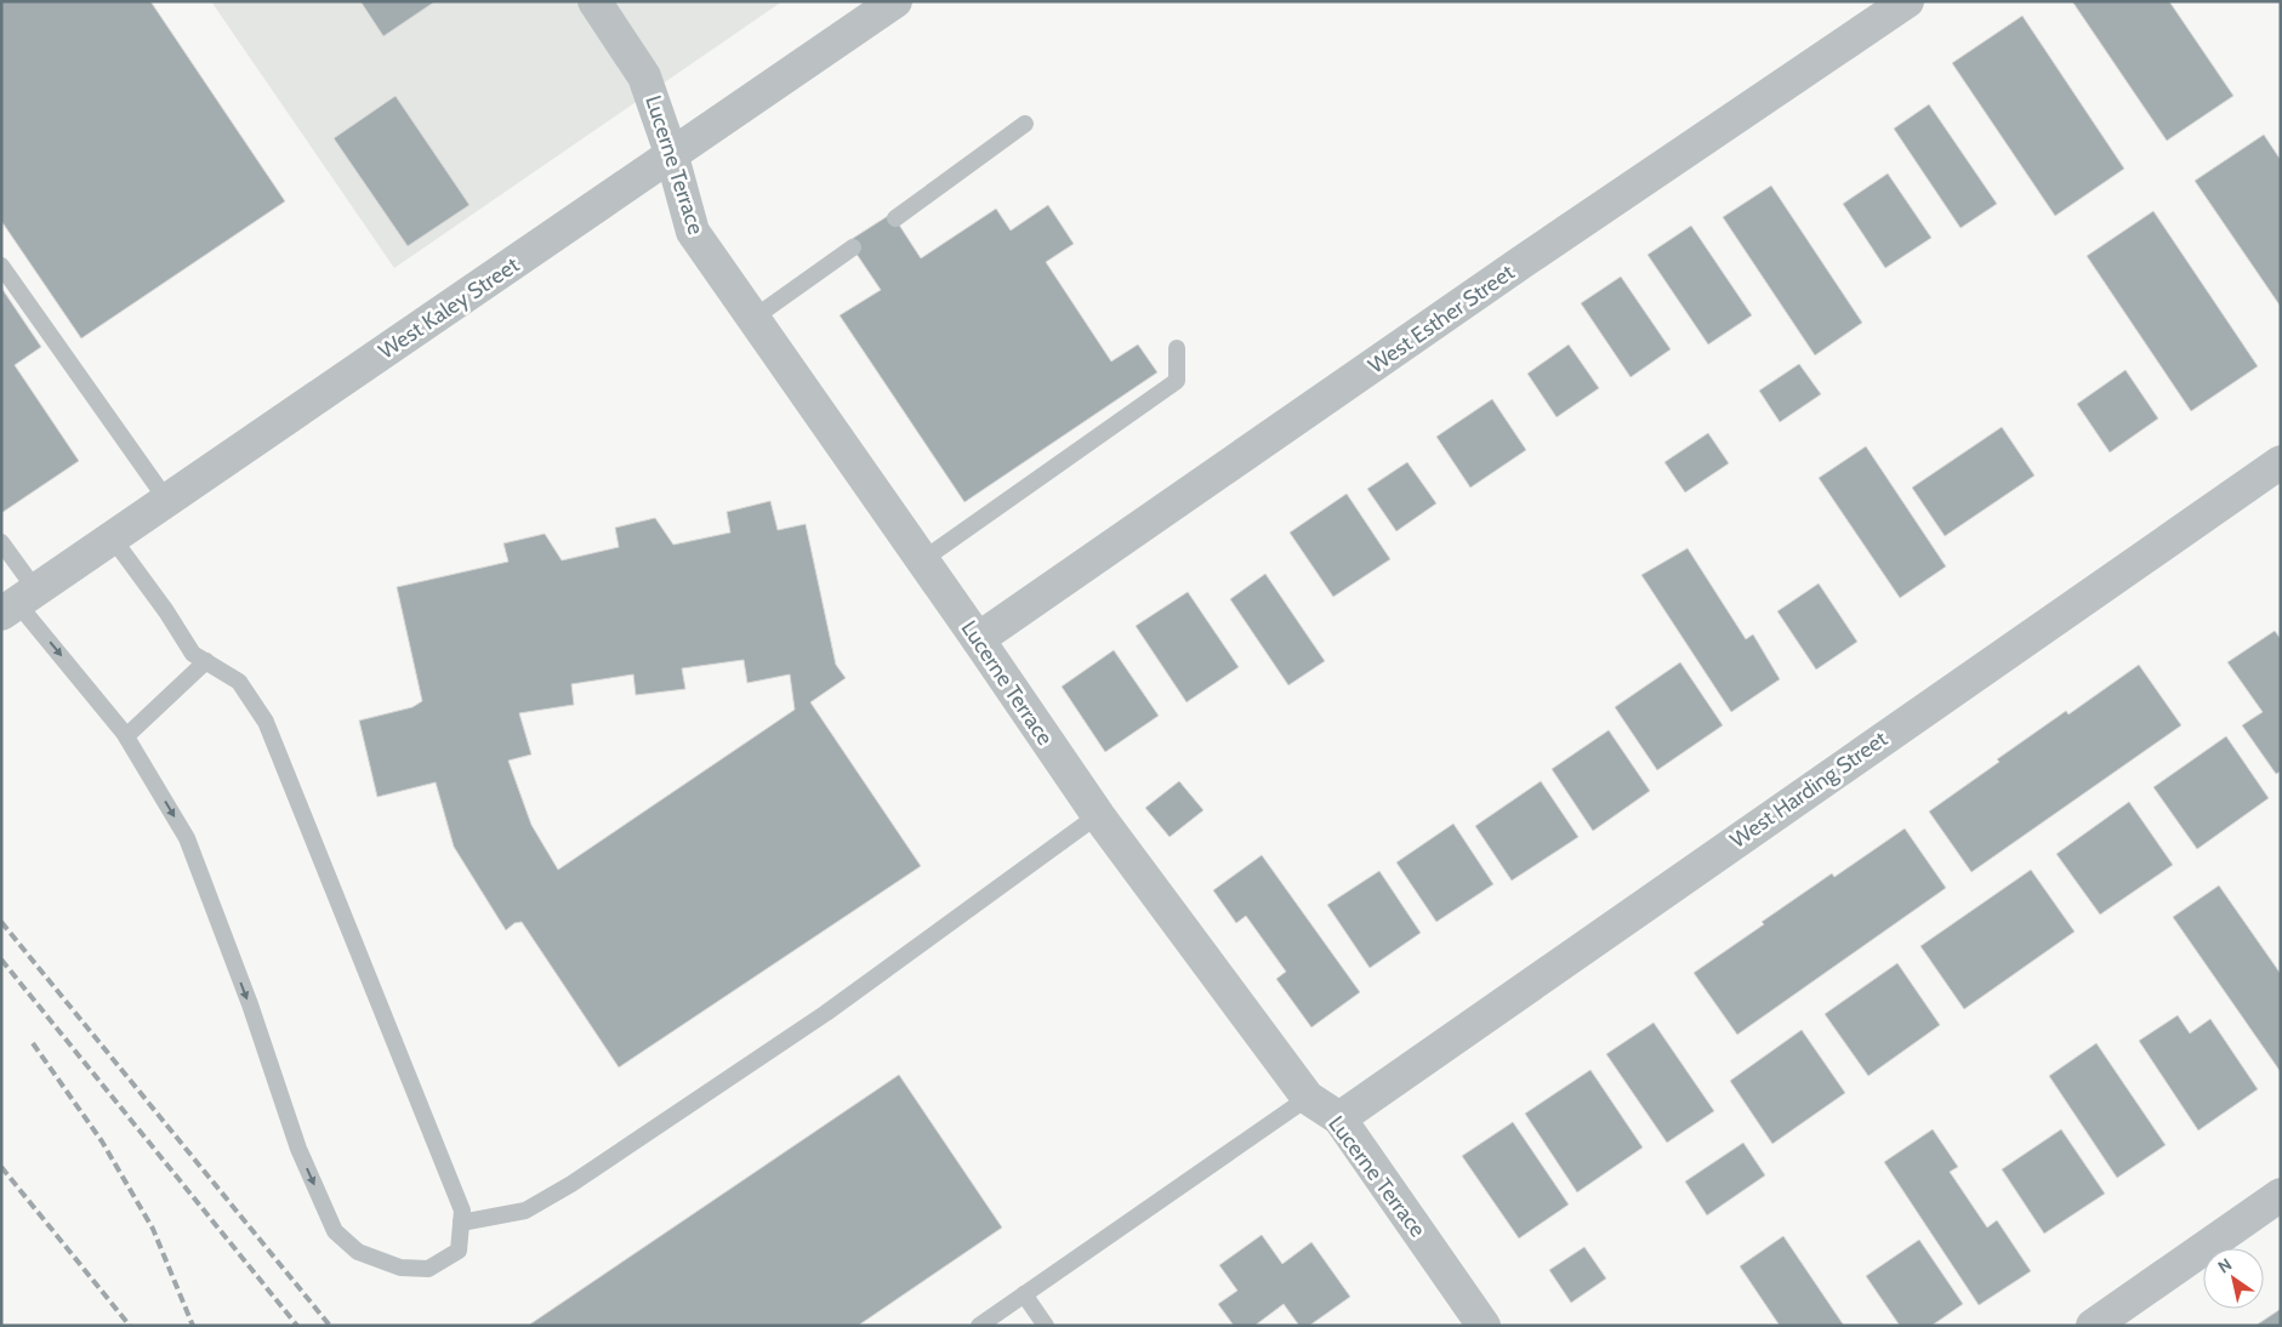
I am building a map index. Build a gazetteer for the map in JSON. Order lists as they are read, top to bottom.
{
  "streets": {
    "street": [
      "Lucerne Terrace",
      "West Kaley Street",
      "West Esther Street",
      "West Harding Street"
    ]
  },
  "crossings": [
    ["Lucerne Terrace", "West Kaley Street"],
    ["Lucerne Terrace", "West Esther Street"],
    ["Lucerne Terrace", "West Harding Street"]
  ],
  "north": "top left"
}
